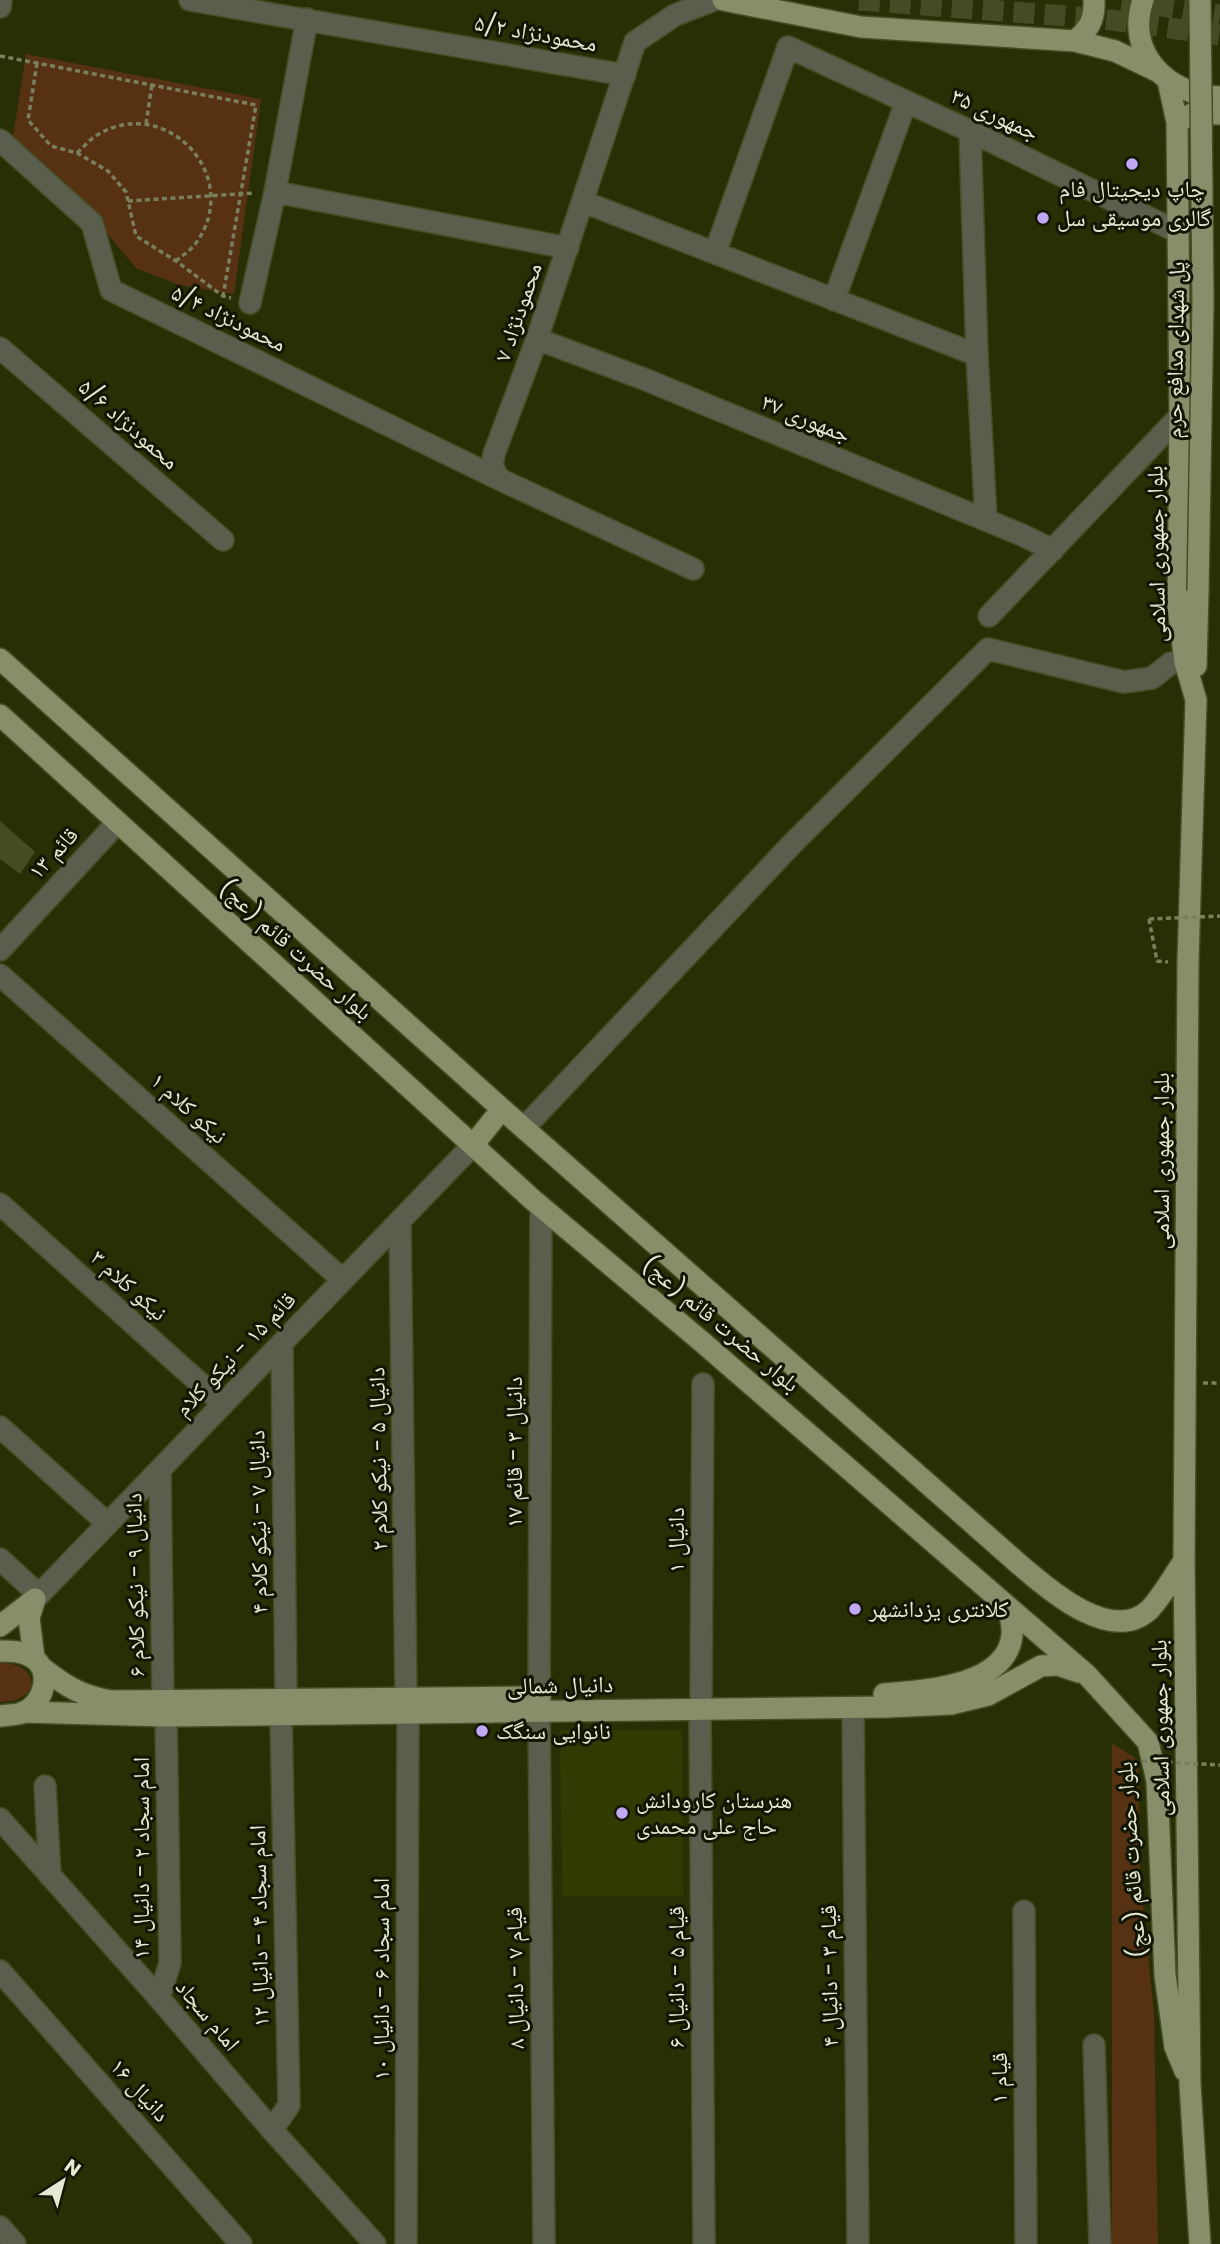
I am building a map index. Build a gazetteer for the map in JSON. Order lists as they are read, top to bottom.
{
  "streets": {
    "main road": [
      "پل شهدای مدافع حرم",
      "بلوار جمهوری اسلامی",
      "بلوار حضرت قائم (عج)",
      "دانیال شمالی"
    ],
    "street": [
      "محمودنژاد ۵/۲",
      "جمهوری ۳۵",
      "محمودنژاد ۷",
      "محمودنژاد ۵/۴",
      "جمهوری ۳۷",
      "محمودنژاد ۵/۶",
      "قائم ۱۳",
      "نیکو کلام ۱",
      "نیکو کلام ۳",
      "قائم ۱۵ - نیکو کلام",
      "دانیال ۳ - قائم ۱۷",
      "دانیال ۵ - نیکو کلام ۲",
      "دانیال ۷ - نیکو کلام ۴",
      "دانیال ۱",
      "دانیال ۹ - نیکو کلام ۶",
      "امام سجاد ۲ - دانیال ۱۴",
      "امام سجاد ۴ - دانیال ۱۲",
      "قیام ۳ - دانیال ۴",
      "قیام ۵ - دانیال ۶",
      "قیام ۷ - دانیال ۸",
      "امام سجاد ۶ - دانیال ۱۰",
      "امام سجاد",
      "قیام ۱",
      "دانیال ۱۶"
    ]
  },
  "crossings": [
    ["محمودنژاد ۵/۲", "محمودنژاد ۷"],
    ["جمهوری ۳۵", "بلوار جمهوری اسلامی"],
    ["محمودنژاد ۷", "محمودنژاد ۵/۴"],
    ["محمودنژاد ۷", "جمهوری ۳۷"],
    ["پل شهدای مدافع حرم", "بلوار جمهوری اسلامی"],
    ["بلوار جمهوری اسلامی", "بلوار حضرت قائم (عج)"],
    ["قائم ۱۳", "بلوار حضرت قائم (عج)"],
    ["بلوار حضرت قائم (عج)", "قائم ۱۵ - نیکو کلام"],
    ["بلوار حضرت قائم (عج)", "دانیال ۳ - قائم ۱۷"],
    ["بلوار حضرت قائم (عج)", "دانیال شمالی"],
    ["نیکو کلام ۱", "قائم ۱۵ - نیکو کلام"],
    ["نیکو کلام ۳", "قائم ۱۵ - نیکو کلام"],
    ["قائم ۱۵ - نیکو کلام", "دانیال ۵ - نیکو کلام ۲"],
    ["قائم ۱۵ - نیکو کلام", "دانیال ۷ - نیکو کلام ۴"],
    ["قائم ۱۵ - نیکو کلام", "دانیال ۹ - نیکو کلام ۶"],
    ["دانیال ۳ - قائم ۱۷", "دانیال شمالی"],
    ["دانیال ۳ - قائم ۱۷", "قیام ۷ - دانیال ۸"],
    ["دانیال ۵ - نیکو کلام ۲", "دانیال شمالی"],
    ["دانیال ۵ - نیکو کلام ۲", "امام سجاد ۶ - دانیال ۱۰"],
    ["دانیال ۷ - نیکو کلام ۴", "دانیال شمالی"],
    ["دانیال ۷ - نیکو کلام ۴", "امام سجاد ۴ - دانیال ۱۲"],
    ["دانیال ۱", "دانیال شمالی"],
    ["دانیال ۱", "قیام ۵ - دانیال ۶"],
    ["دانیال ۹ - نیکو کلام ۶", "دانیال شمالی"],
    ["دانیال ۹ - نیکو کلام ۶", "امام سجاد ۲ - دانیال ۱۴"],
    ["دانیال شمالی", "امام سجاد ۲ - دانیال ۱۴"],
    ["دانیال شمالی", "امام سجاد ۴ - دانیال ۱۲"],
    ["دانیال شمالی", "قیام ۳ - دانیال ۴"],
    ["دانیال شمالی", "قیام ۵ - دانیال ۶"],
    ["دانیال شمالی", "قیام ۷ - دانیال ۸"],
    ["دانیال شمالی", "امام سجاد ۶ - دانیال ۱۰"],
    ["امام سجاد ۲ - دانیال ۱۴", "امام سجاد"],
    ["امام سجاد ۴ - دانیال ۱۲", "امام سجاد"]
  ],
  "places": [
    "چاپ دیجیتال فام",
    "گالری موسیقی سل",
    "کلانتری یزدانشهر",
    "نانوایی سنگک",
    "هنرستان کارودانش حاج علی محمدی"
  ],
  "north": "top right"
}
